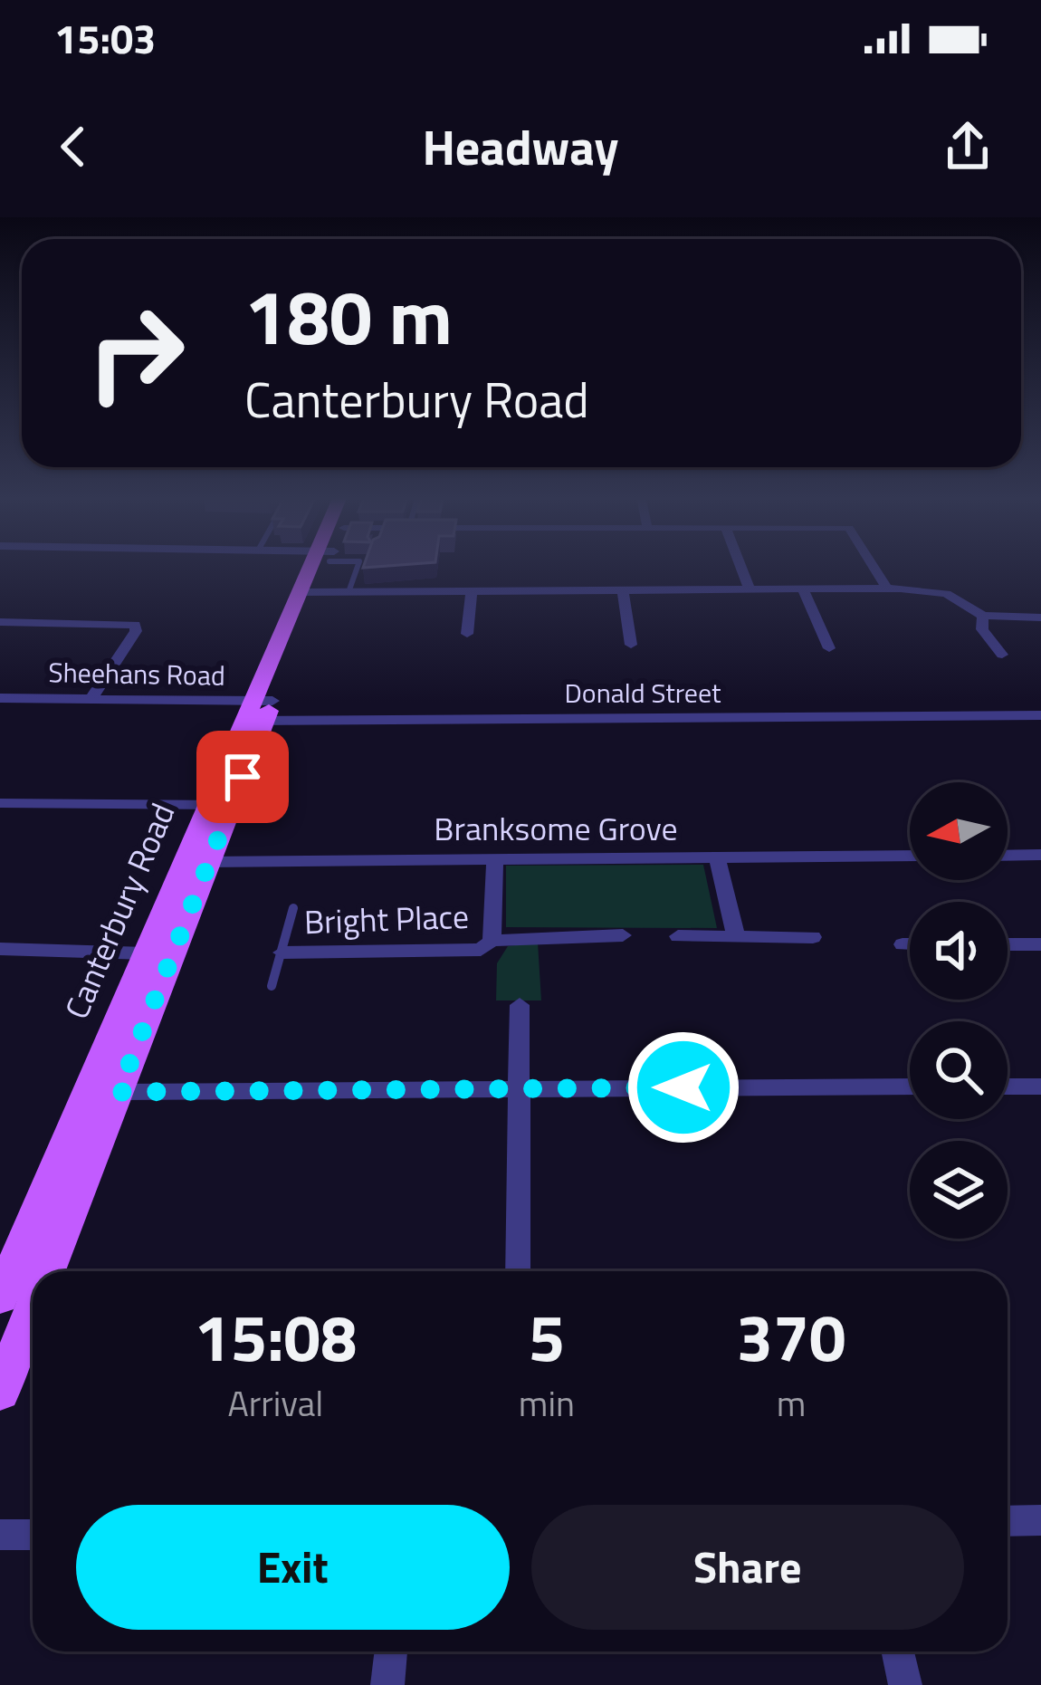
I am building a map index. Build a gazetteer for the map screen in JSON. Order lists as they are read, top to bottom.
{
  "streets": {
    "main road": ["Canterbury Road"],
    "street": [
      "Sheehans Road",
      "Donald Street",
      "Branksome Grove",
      "Bright Place"
    ]
  },
  "crossings": [
    ["Sheehans Road", "Donald Street"],
    ["Sheehans Road", "Canterbury Road"],
    ["Donald Street", "Canterbury Road"],
    ["Branksome Grove", "Canterbury Road"],
    ["Branksome Grove", "Bright Place"]
  ],
  "north": "left",
  "page": {
    "status": "15:03",
    "header": "Headway",
    "turn": ["180 m", "Canterbury Road"],
    "eta": [
      "15:08",
      "Arrival",
      "5",
      "min",
      "370",
      "m"
    ],
    "buttons": ["Exit", "Share"]
  }
}
